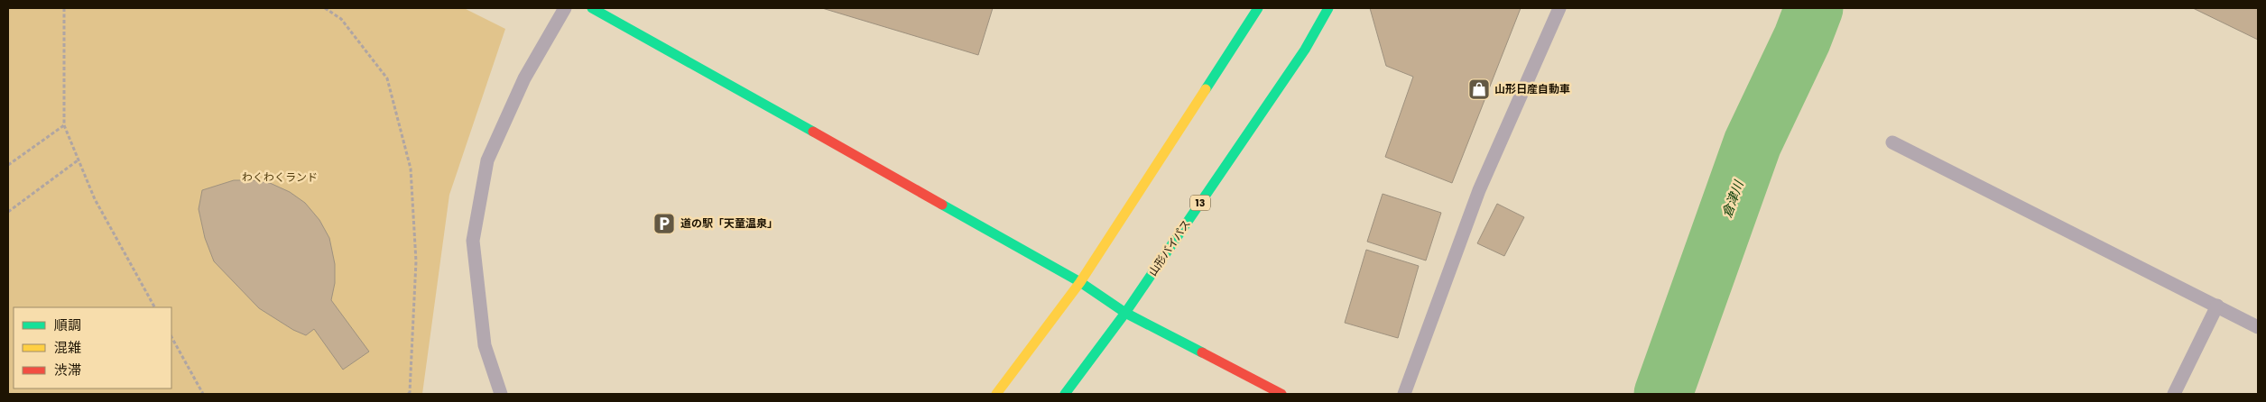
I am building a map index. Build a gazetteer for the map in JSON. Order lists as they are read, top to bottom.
{
  "streets": {
    "main road": ["13", "山形バイパス"]
  },
  "water": ["倉津川"],
  "parks": ["わくわくランド"],
  "places": {
    "shop": ["山形日産自動車"],
    "parking": ["道の駅「天童温泉」"]
  },
  "legend": ["順調", "混雑", "渋滞"]
}
